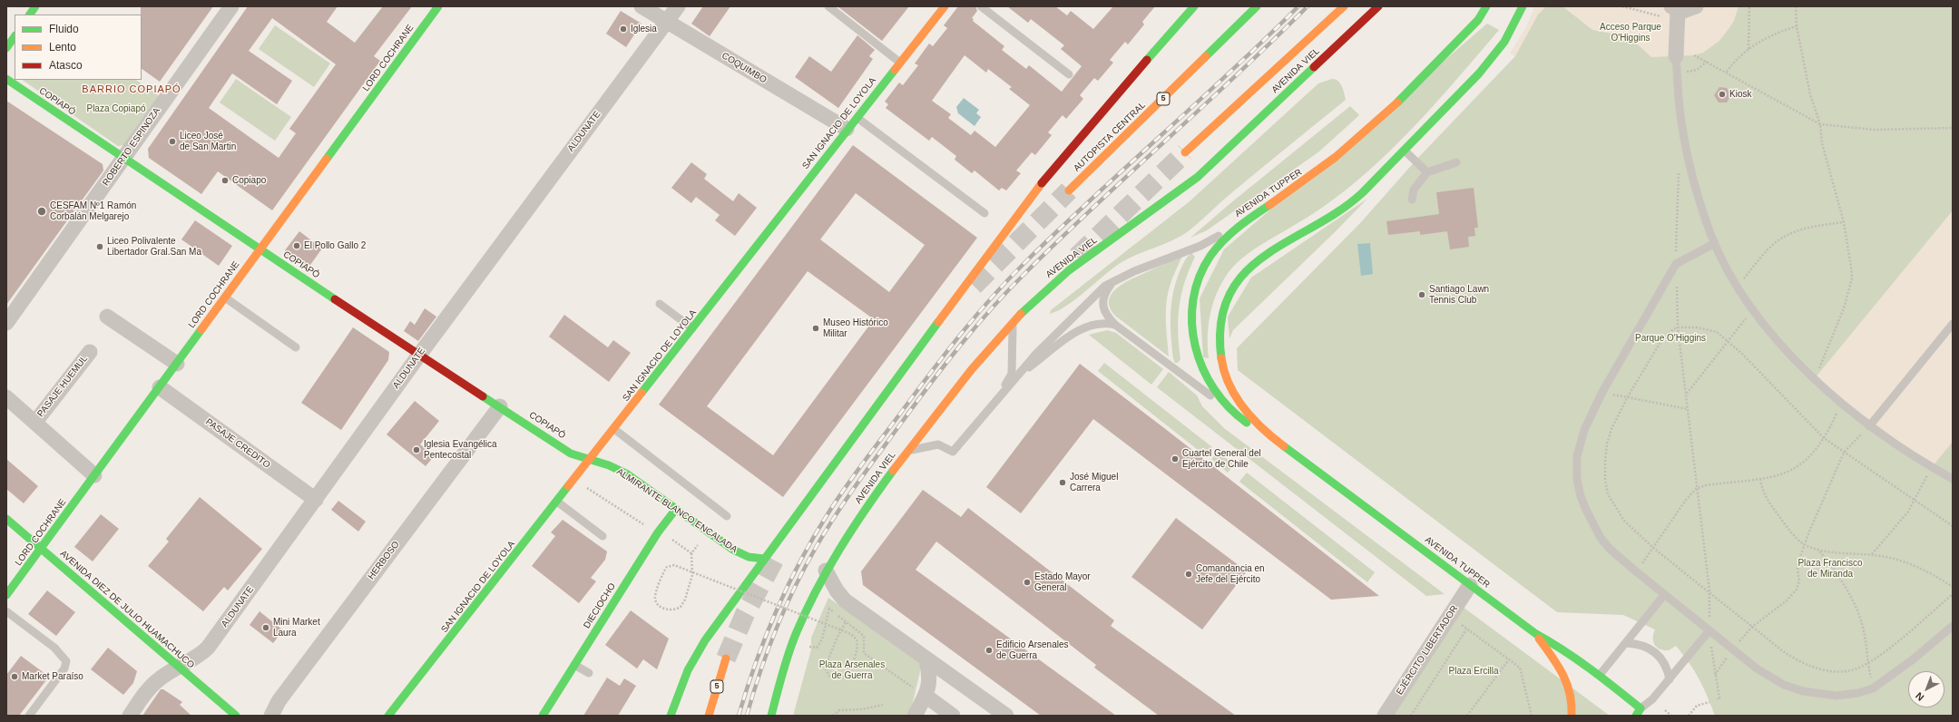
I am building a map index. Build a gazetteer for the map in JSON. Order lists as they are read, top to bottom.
{
  "streets": {
    "main road": [
      "LORD COCHRANE",
      "AVENIDA VIEL",
      "5",
      "COPIAPÓ",
      "SAN IGNACIO DE LOYOLA",
      "AUTOPISTA CENTRAL",
      "AVENIDA TUPPER",
      "ALMIRANTE BLANCO ENCALADA",
      "DIECIOCHO",
      "AVENIDA DIEZ DE JULIO HUAMACHUCO"
    ],
    "street": [
      "COQUIMBO",
      "ALDUNATE",
      "ROBERTO ESPINOZA",
      "PASAJE HUEMUL",
      "PASAJE CREDITO",
      "HERBOSO",
      "EJÉRCITO LIBERTADOR"
    ]
  },
  "crossings": [
    ["LORD COCHRANE", "COPIAPÓ"],
    ["LORD COCHRANE", "PASAJE HUEMUL"],
    ["LORD COCHRANE", "PASAJE CREDITO"],
    ["LORD COCHRANE", "AVENIDA DIEZ DE JULIO HUAMACHUCO"],
    ["COQUIMBO", "SAN IGNACIO DE LOYOLA"],
    ["COQUIMBO", "ALDUNATE"],
    ["COPIAPÓ", "SAN IGNACIO DE LOYOLA"],
    ["COPIAPÓ", "ALDUNATE"],
    ["COPIAPÓ", "ROBERTO ESPINOZA"],
    ["COPIAPÓ", "ALMIRANTE BLANCO ENCALADA"],
    ["COPIAPÓ", "HERBOSO"],
    ["SAN IGNACIO DE LOYOLA", "ALMIRANTE BLANCO ENCALADA"],
    ["ALDUNATE", "PASAJE CREDITO"],
    ["ALDUNATE", "AVENIDA DIEZ DE JULIO HUAMACHUCO"],
    ["AVENIDA TUPPER", "EJÉRCITO LIBERTADOR"],
    ["ALMIRANTE BLANCO ENCALADA", "DIECIOCHO"]
  ],
  "districts": ["BARRIO COPIAPÓ"],
  "parks": [
    "Acceso Parque O'Higgins",
    "Plaza Copiapó",
    "Parque O'Higgins",
    "Plaza Francisco de Miranda",
    "Plaza Arsenales de Guerra",
    "Plaza Ercilla"
  ],
  "places": [
    "Iglesia",
    "Kiosk",
    "Liceo José de San Martin",
    "Copiapo",
    "CESFAM Nº1 Ramón Corbalán Melgarejo",
    "El Pollo Gallo 2",
    "Liceo Polivalente Libertador Gral.San Ma",
    "Santiago Lawn Tennis Club",
    "Museo Histórico Militar",
    "Iglesia Evangélica Pentecostal",
    "Cuartel General del Ejército de Chile",
    "José Miguel Carrera",
    "Comandancia en Jefe del Ejército",
    "Estado Mayor General",
    "Mini Market Laura",
    "Edificio Arsenales de Guerra",
    "Market Paraíso"
  ],
  "legend": ["Fluido", "Lento", "Atasco"],
  "north": "bottom left"
}
